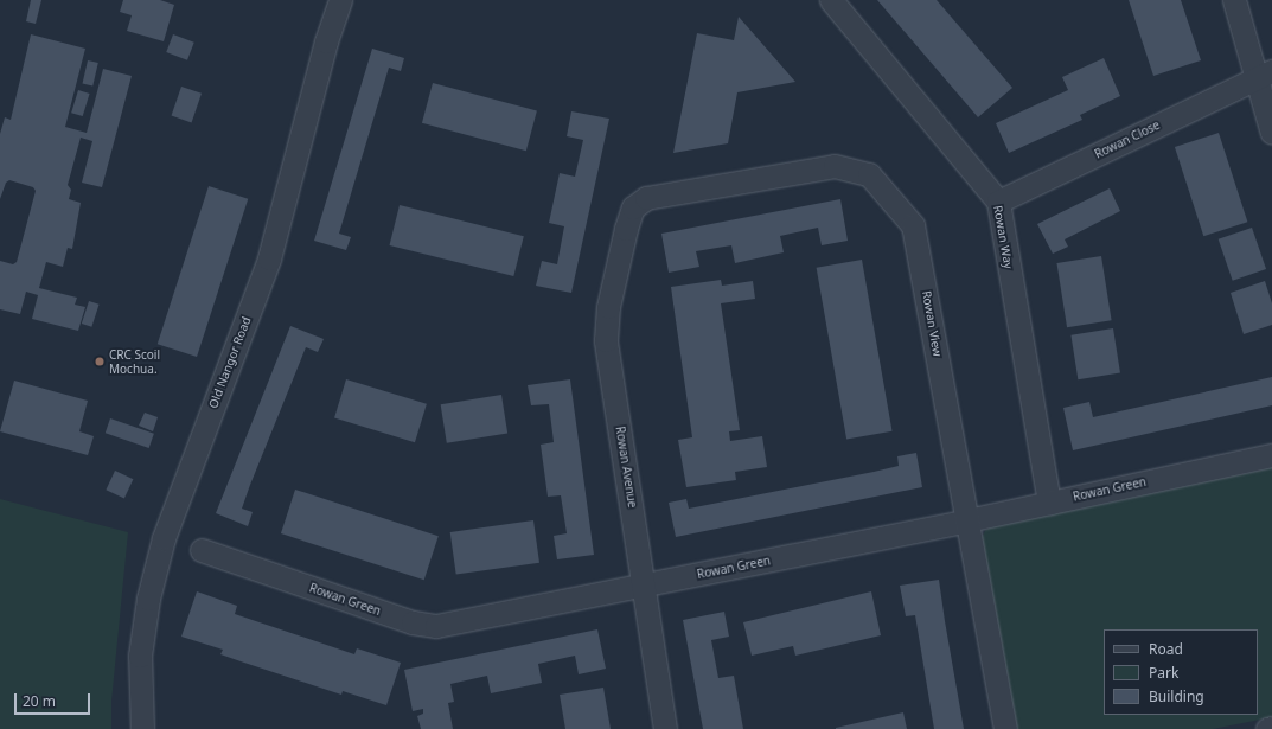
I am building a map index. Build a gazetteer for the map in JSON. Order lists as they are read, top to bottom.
{
  "streets": {
    "street": [
      "Rowan Close",
      "Rowan Way",
      "Rowan View",
      "Old Nangor Road",
      "Rowan Avenue",
      "Rowan Green"
    ]
  },
  "crossings": [
    ["Rowan Close", "Rowan Way"],
    ["Rowan Way", "Rowan Green"],
    ["Rowan View", "Rowan Avenue"],
    ["Rowan View", "Rowan Green"],
    ["Rowan Avenue", "Rowan Green"]
  ],
  "places": ["CRC Scoil Mochua."],
  "legend": ["Road", "Park", "Building"],
  "scale_bar": "20 m"
}
